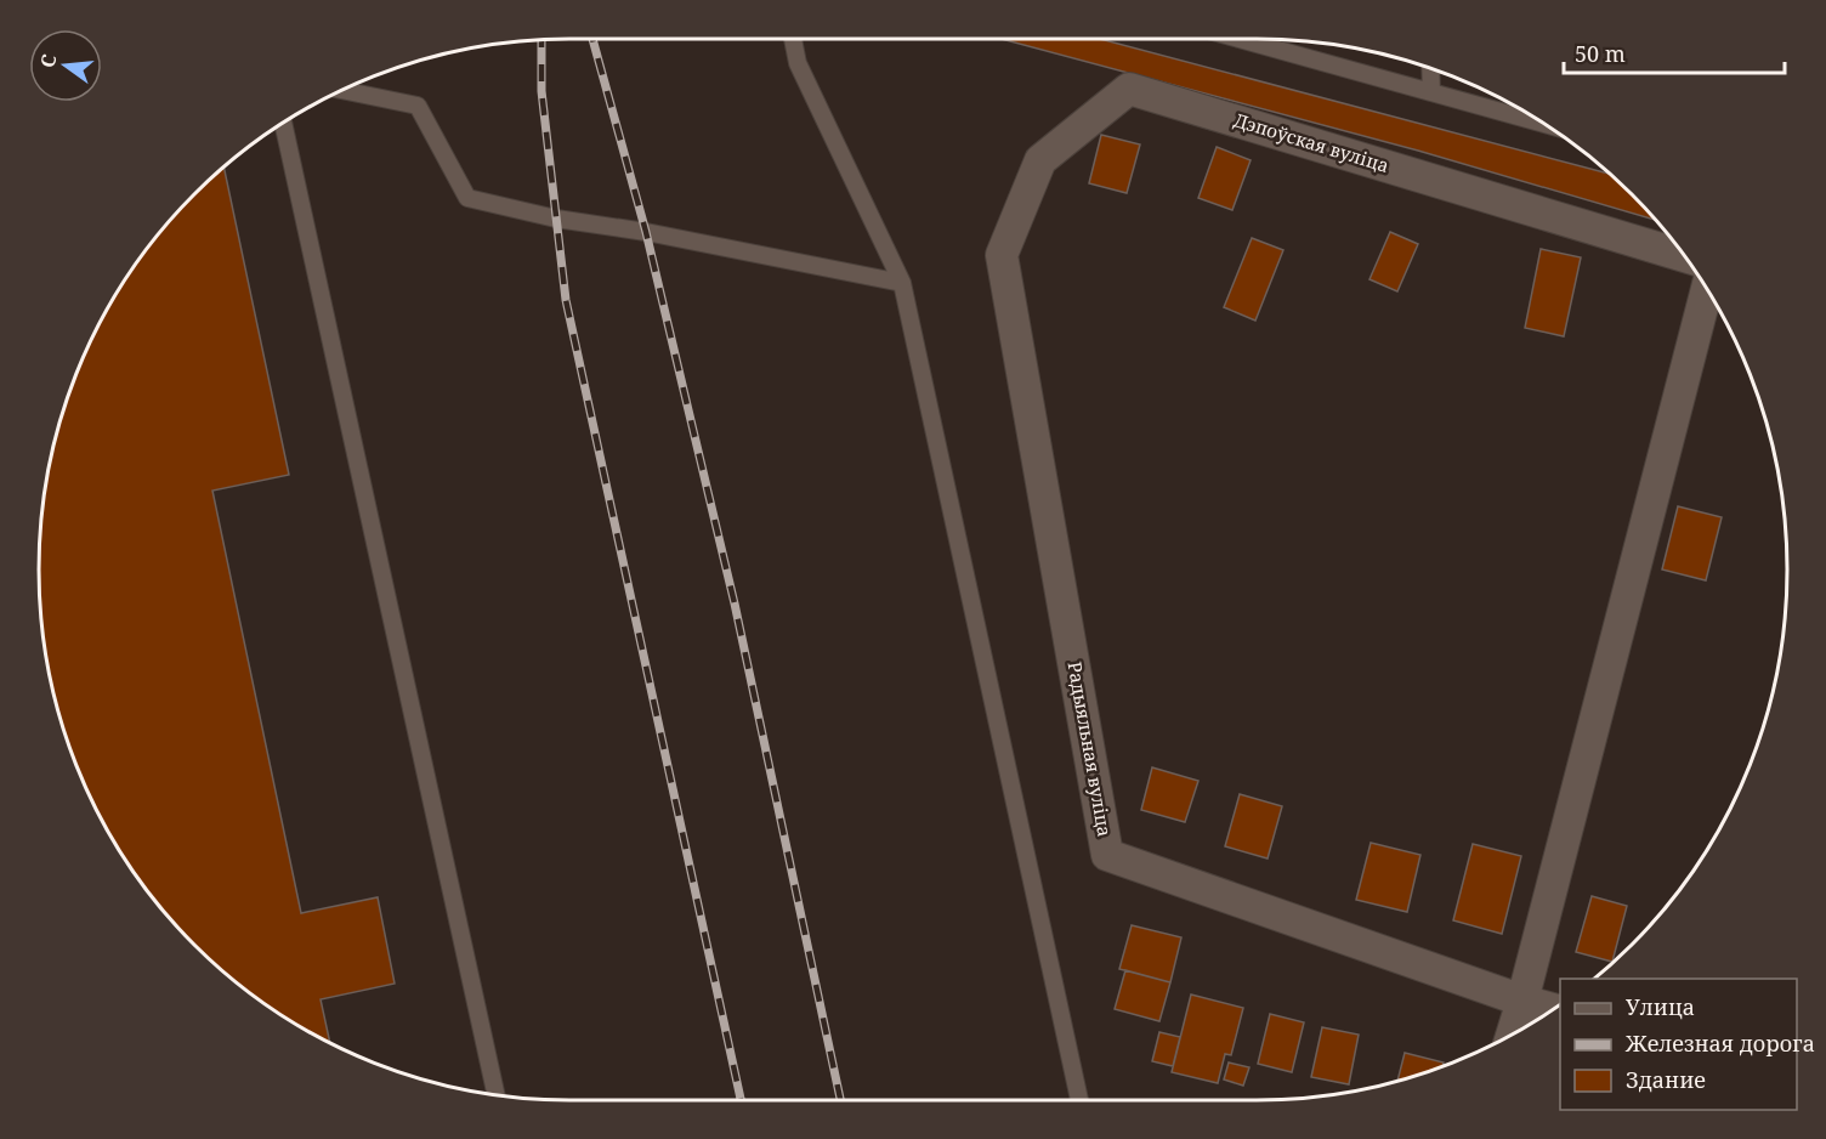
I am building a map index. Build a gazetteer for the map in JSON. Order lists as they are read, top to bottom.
{
  "streets": {
    "street": ["Дэпоўская вуліца", "Радыяльная вуліца"]
  },
  "crossings": [
    ["Дэпоўская вуліца", "Радыяльная вуліца"]
  ],
  "legend": ["Улица", "Железная дорога", "Здание"],
  "scale_bar": "50 m",
  "north": "left"
}
